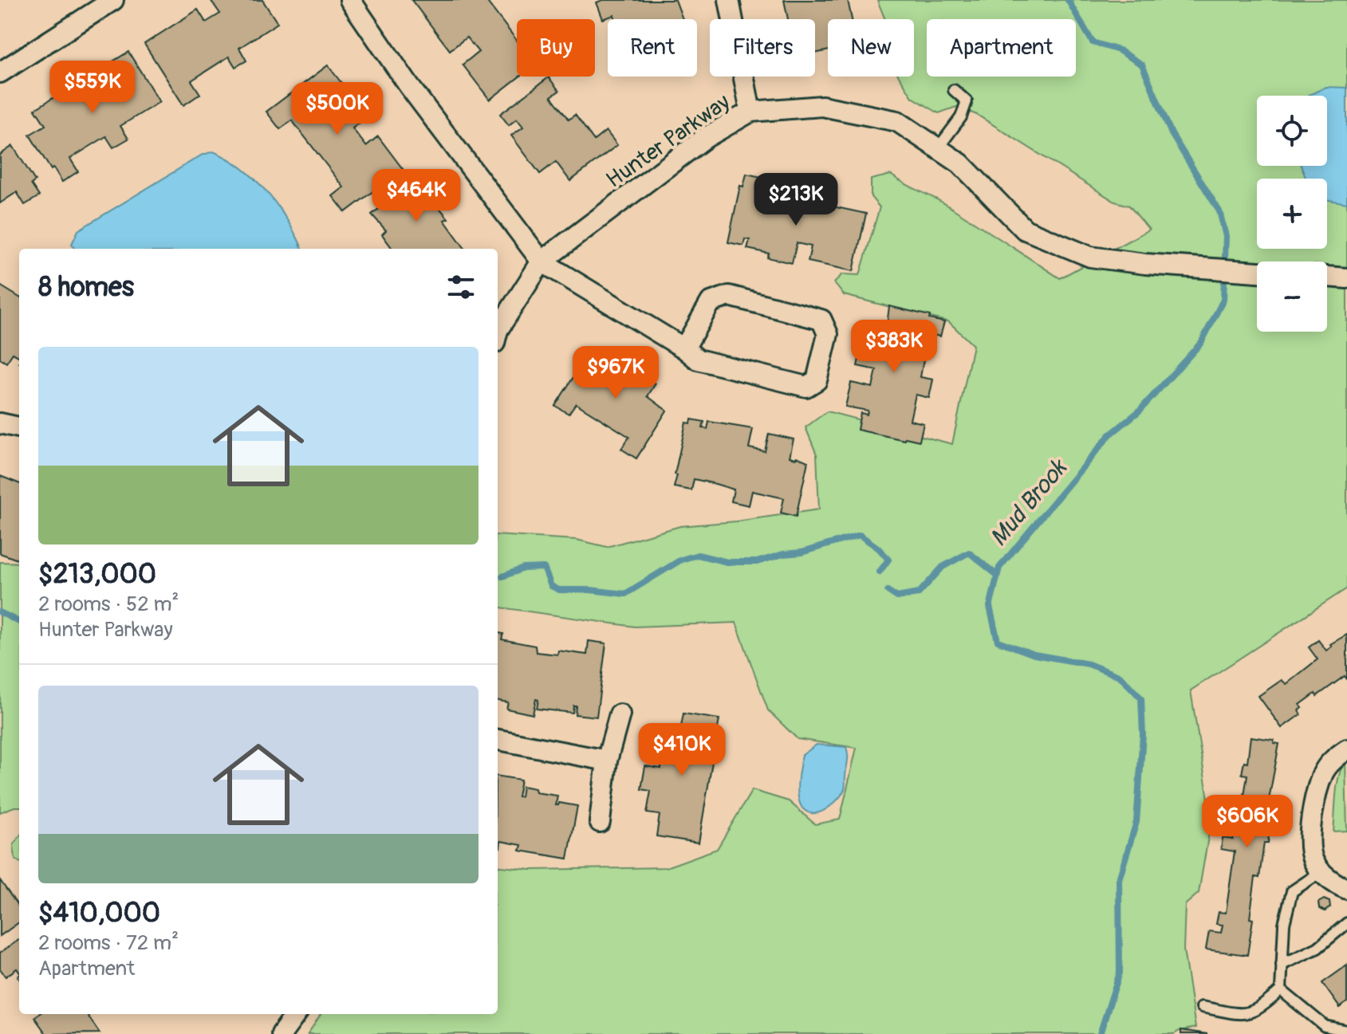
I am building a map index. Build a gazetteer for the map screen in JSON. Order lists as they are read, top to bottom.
{
  "streets": {
    "street": ["Hunter Parkway"]
  },
  "water": ["Mud Brook"],
  "page": {
    "chip": [
      "Buy",
      "Rent",
      "Filters",
      "New",
      "Apartment"
    ],
    "price": [
      "$559K",
      "$500K",
      "$464K",
      "$213K",
      "$383K",
      "$967K",
      "$410K",
      "$606K"
    ],
    "map_buttons": ["+", "−"],
    "heading": "8 homes",
    "list": [
      {
        "name": "$213,000",
        "note": "2 rooms · 52 m² · Hunter Parkway"
      },
      {
        "name": "$410,000",
        "note": "2 rooms · 72 m² · Apartment"
      }
    ]
  }
}
